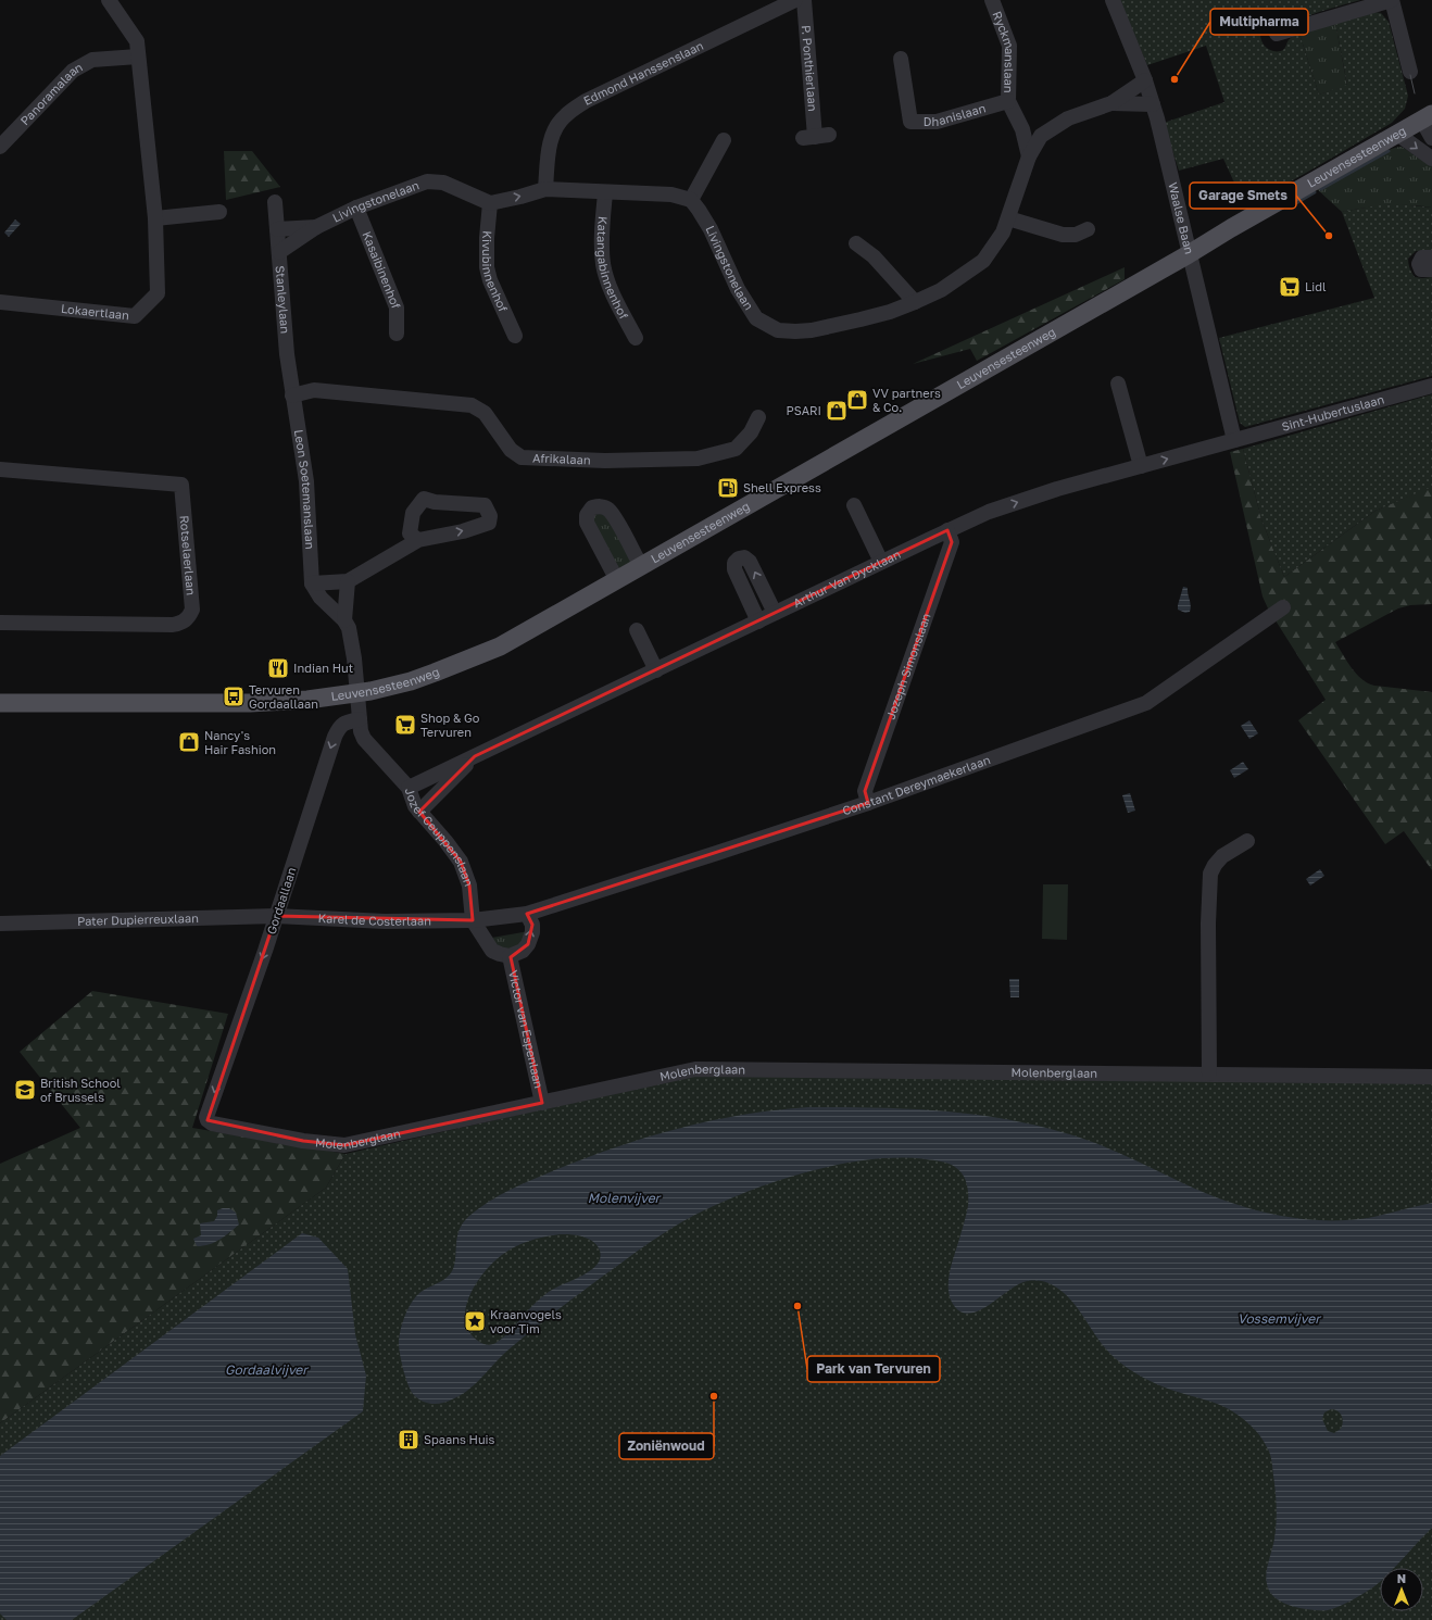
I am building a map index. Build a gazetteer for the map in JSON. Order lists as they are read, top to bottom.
{
  "streets": {
    "main road": ["Leuvensesteenweg"],
    "street": [
      "Ryckmanslaan",
      "P. Ponthierlaan",
      "Edmond Hanssenslaan",
      "Panoramalaan",
      "Dhanislaan",
      "Livingstonelaan",
      "Waalse Baan",
      "Katangabinnenhof",
      "Kasaibinenhof",
      "Kivubinnenhof",
      "Stanleylaan",
      "Lokaertlaan",
      "Sint-Hubertuslaan",
      "Afrikalaan",
      "Leon Soetemanslaan",
      "Rotselaerlaan",
      "Arthur Van Dycklaan",
      "Jozeph Simonslaan",
      "Constant Dereymaekerlaan",
      "Jozef Ceuppenslaan",
      "Gordaallaan",
      "Karel de Costerlaan",
      "Pater Dupierreuxlaan",
      "Victor van Espenlaan",
      "Molenberglaan"
    ]
  },
  "crossings": [
    ["Ryckmanslaan", "Dhanislaan"],
    ["Ryckmanslaan", "Livingstonelaan"],
    ["Panoramalaan", "Lokaertlaan"],
    ["Leuvensesteenweg", "Waalse Baan"],
    ["Livingstonelaan", "Waalse Baan"],
    ["Livingstonelaan", "Kasaibinenhof"],
    ["Livingstonelaan", "Kivubinnenhof"],
    ["Livingstonelaan", "Stanleylaan"],
    ["Waalse Baan", "Sint-Hubertuslaan"],
    ["Waalse Baan", "Arthur Van Dycklaan"],
    ["Stanleylaan", "Afrikalaan"],
    ["Stanleylaan", "Leon Soetemanslaan"],
    ["Sint-Hubertuslaan", "Arthur Van Dycklaan"],
    ["Afrikalaan", "Leon Soetemanslaan"],
    ["Arthur Van Dycklaan", "Jozeph Simonslaan"],
    ["Arthur Van Dycklaan", "Jozef Ceuppenslaan"],
    ["Jozeph Simonslaan", "Constant Dereymaekerlaan"],
    ["Constant Dereymaekerlaan", "Jozef Ceuppenslaan"],
    ["Constant Dereymaekerlaan", "Karel de Costerlaan"],
    ["Jozef Ceuppenslaan", "Gordaallaan"],
    ["Jozef Ceuppenslaan", "Karel de Costerlaan"],
    ["Gordaallaan", "Karel de Costerlaan"],
    ["Gordaallaan", "Pater Dupierreuxlaan"],
    ["Gordaallaan", "Molenberglaan"],
    ["Karel de Costerlaan", "Pater Dupierreuxlaan"],
    ["Victor van Espenlaan", "Molenberglaan"]
  ],
  "one_way": ["Gordaallaan"],
  "water": ["Molenvijver", "Vossemvijver", "Gordaalvijver"],
  "places": {
    "other": [
      "Multipharma",
      "Garage Smets",
      "Park van Tervuren",
      "Zoniënwoud"
    ],
    "supermarket": ["Lidl", "Shop & Go Tervuren"],
    "shop": ["VV partners & Co.", "PSARI", "Nancy's Hair Fashion"],
    "fuel station": ["Shell Express"],
    "restaurant": ["Indian Hut"],
    "bus stop": ["Tervuren Gordaallaan"],
    "school or university": ["British School of Brussels"],
    "place": ["Kraanvogels voor Tim"],
    "building": ["Spaans Huis"]
  },
  "north": "top"
}
